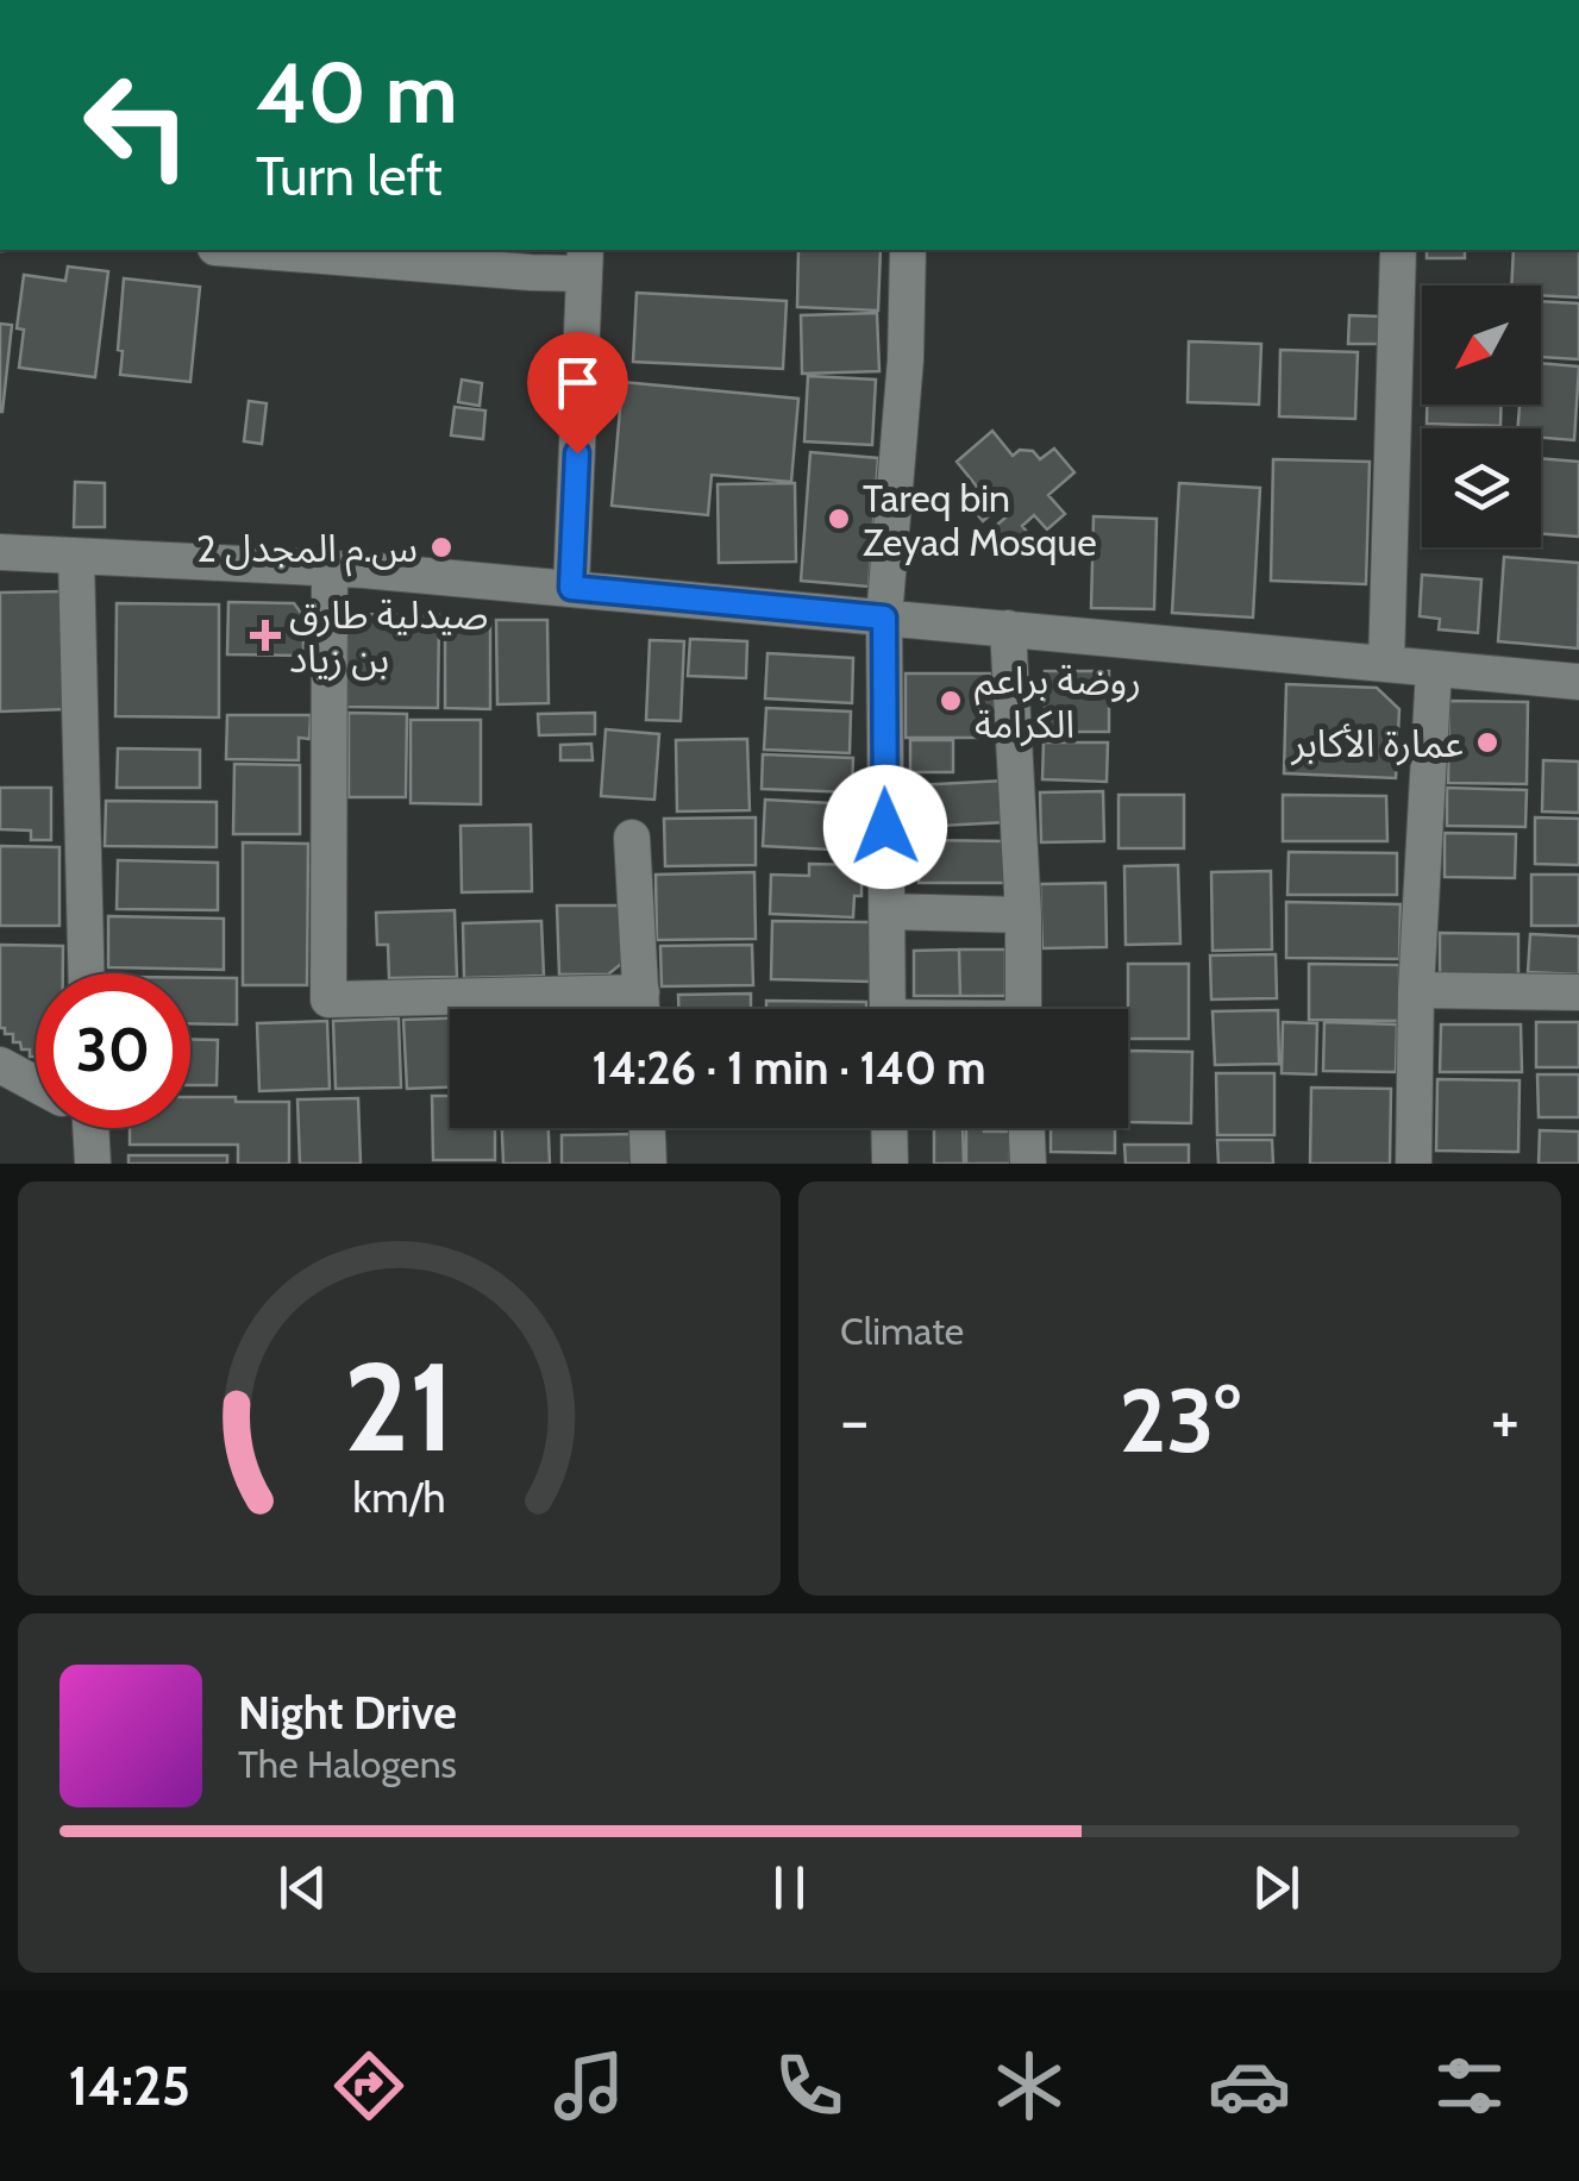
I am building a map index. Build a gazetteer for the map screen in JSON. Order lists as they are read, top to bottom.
{
  "places": {
    "other": [
      "Tareq bin Zeyad Mosque",
      "س.م المجدل 2",
      "روضة براعم الكرامة",
      "عمارة الأكابر"
    ],
    "health": ["صيدلية طارق بن زياد"]
  },
  "north": "bottom left",
  "page": {
    "turn": ["40 m", "Turn left"],
    "limit": "30",
    "trip": "14:26 · 1 min · 140 m",
    "tile": "Climate",
    "heat": ["−", "23°", "+"],
    "song": ["Night Drive", "The Halogens"],
    "tabs": "14:25",
    "gauge": ["21", "km/h"]
  }
}
